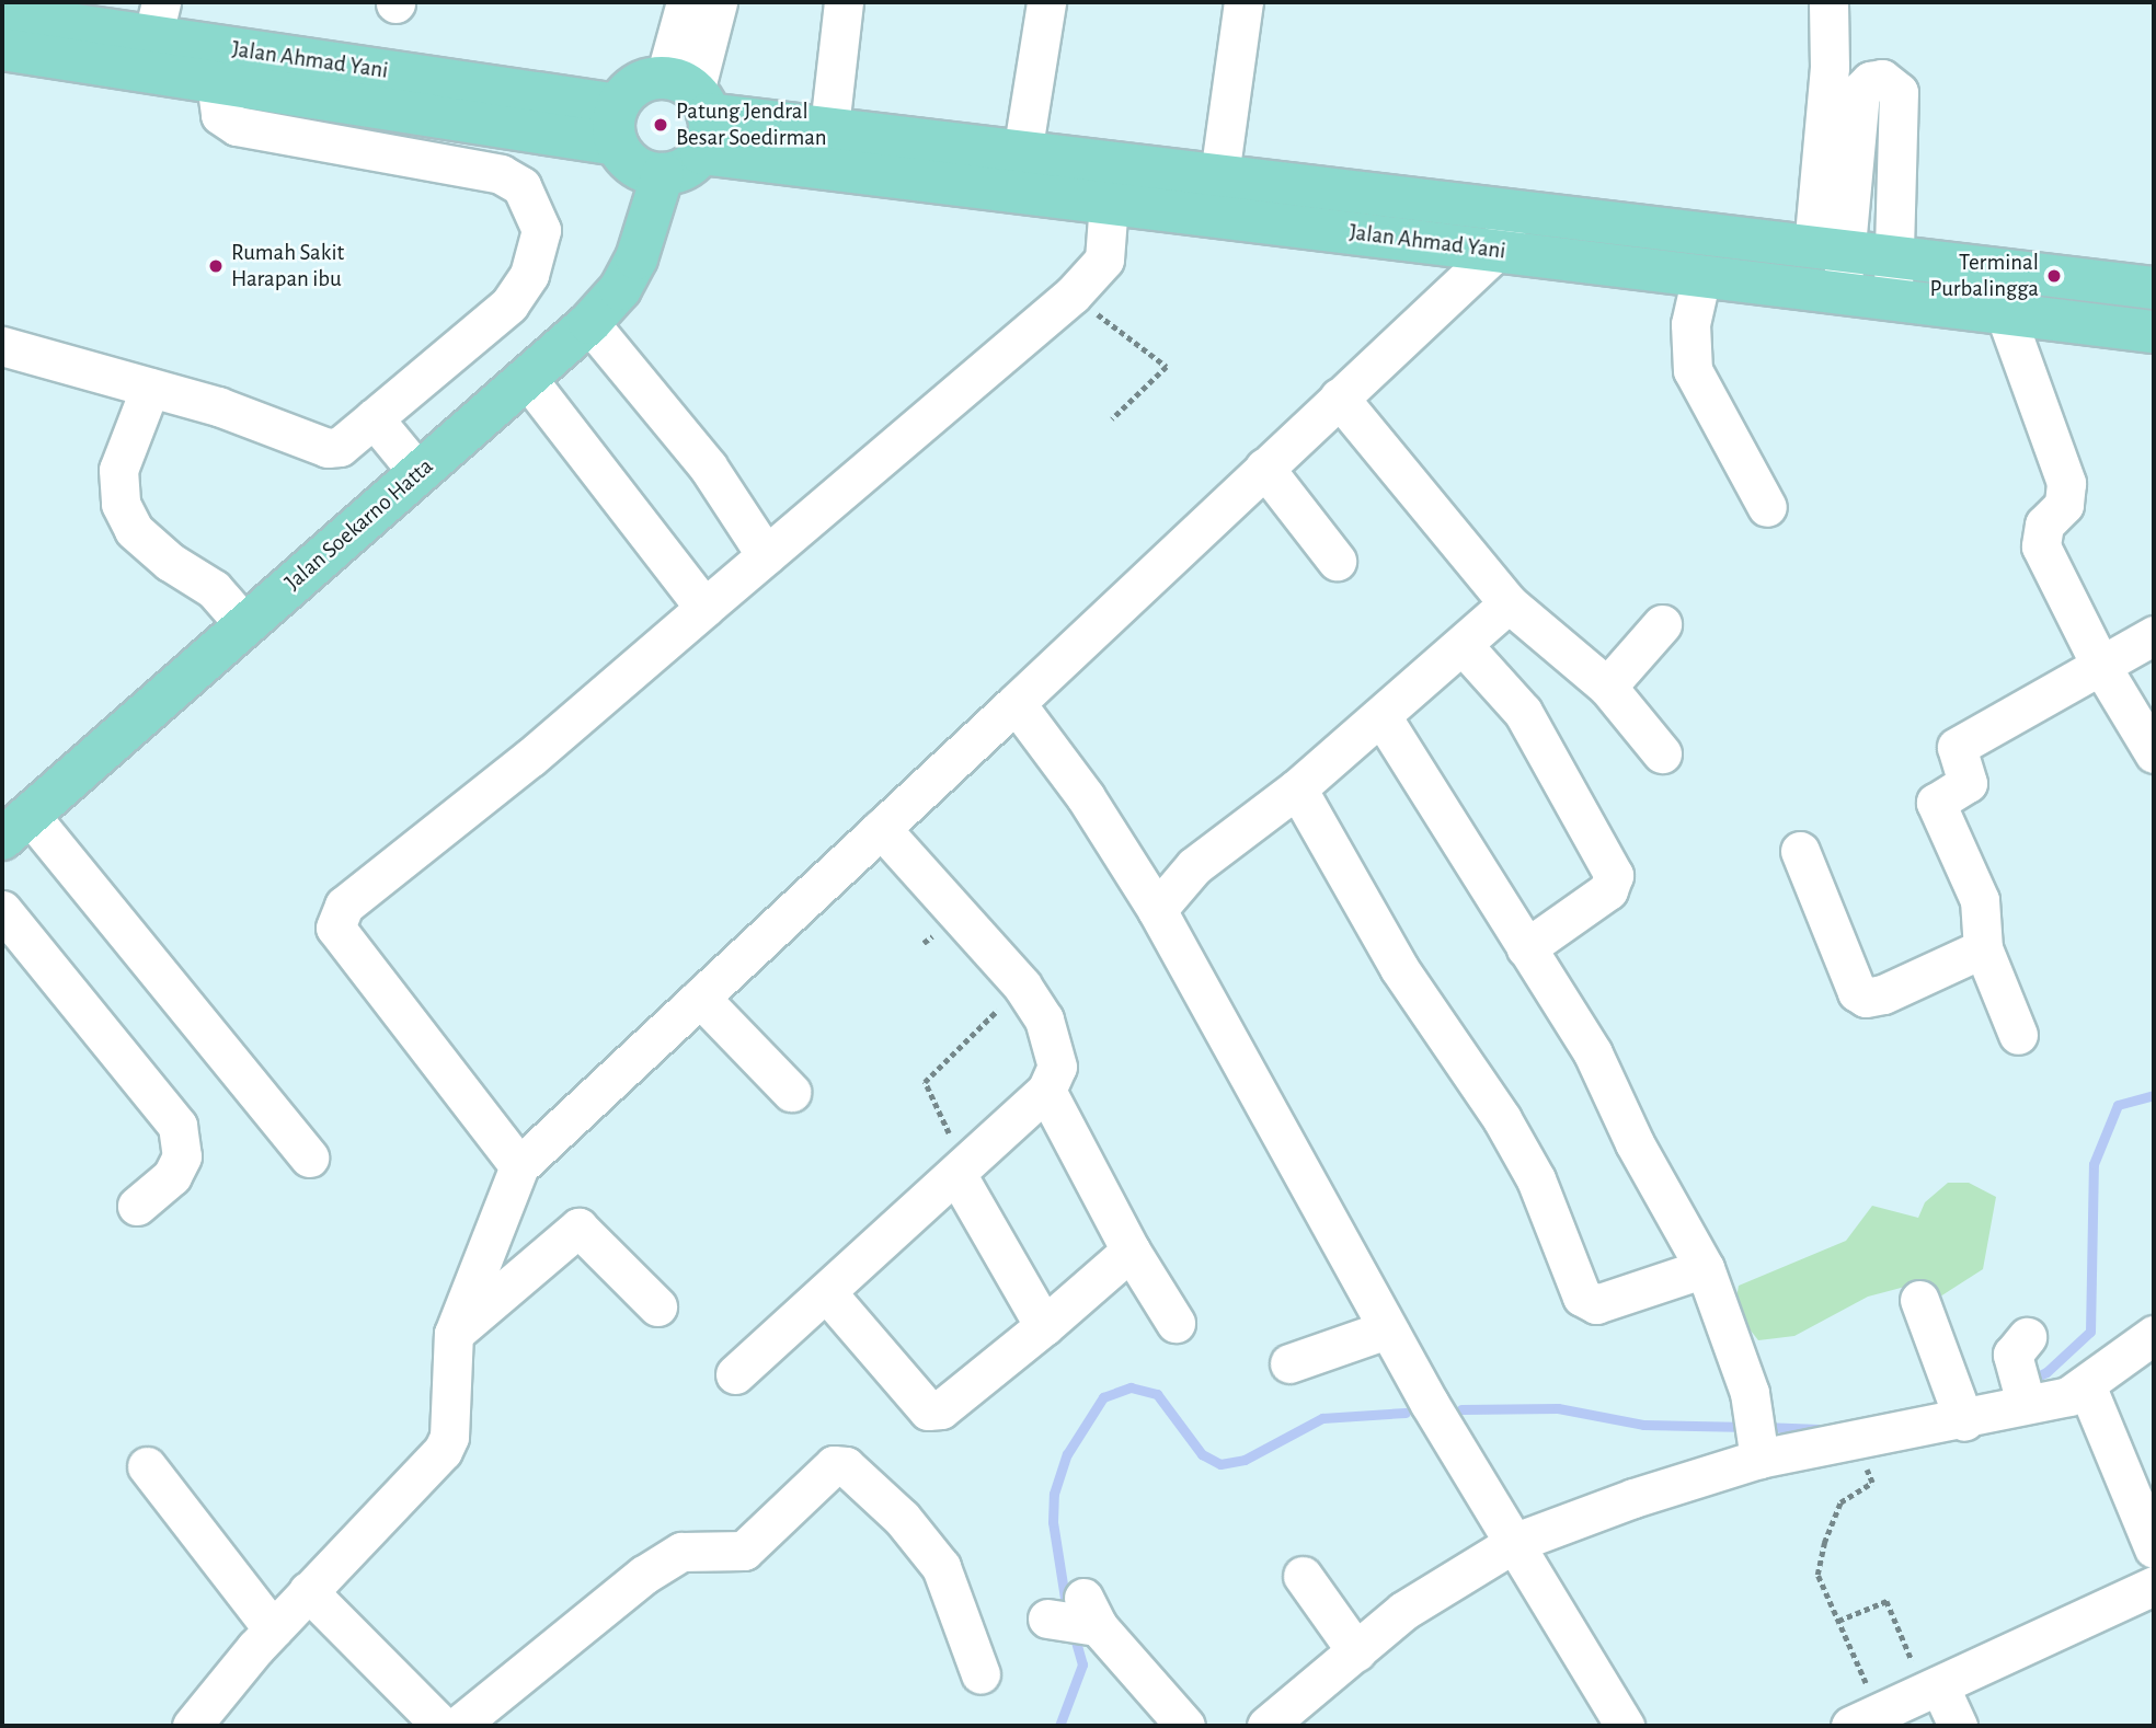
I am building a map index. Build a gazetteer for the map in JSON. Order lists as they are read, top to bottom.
{
  "streets": {
    "main road": ["Jalan Ahmad Yani", "Jalan Soekarno Hatta"]
  },
  "crossings": [
    ["Jalan Ahmad Yani", "Jalan Soekarno Hatta"]
  ],
  "places": ["Patung Jendral Besar Soedirman", "Rumah Sakit Harapan ibu", "Terminal Purbalingga"]
}
